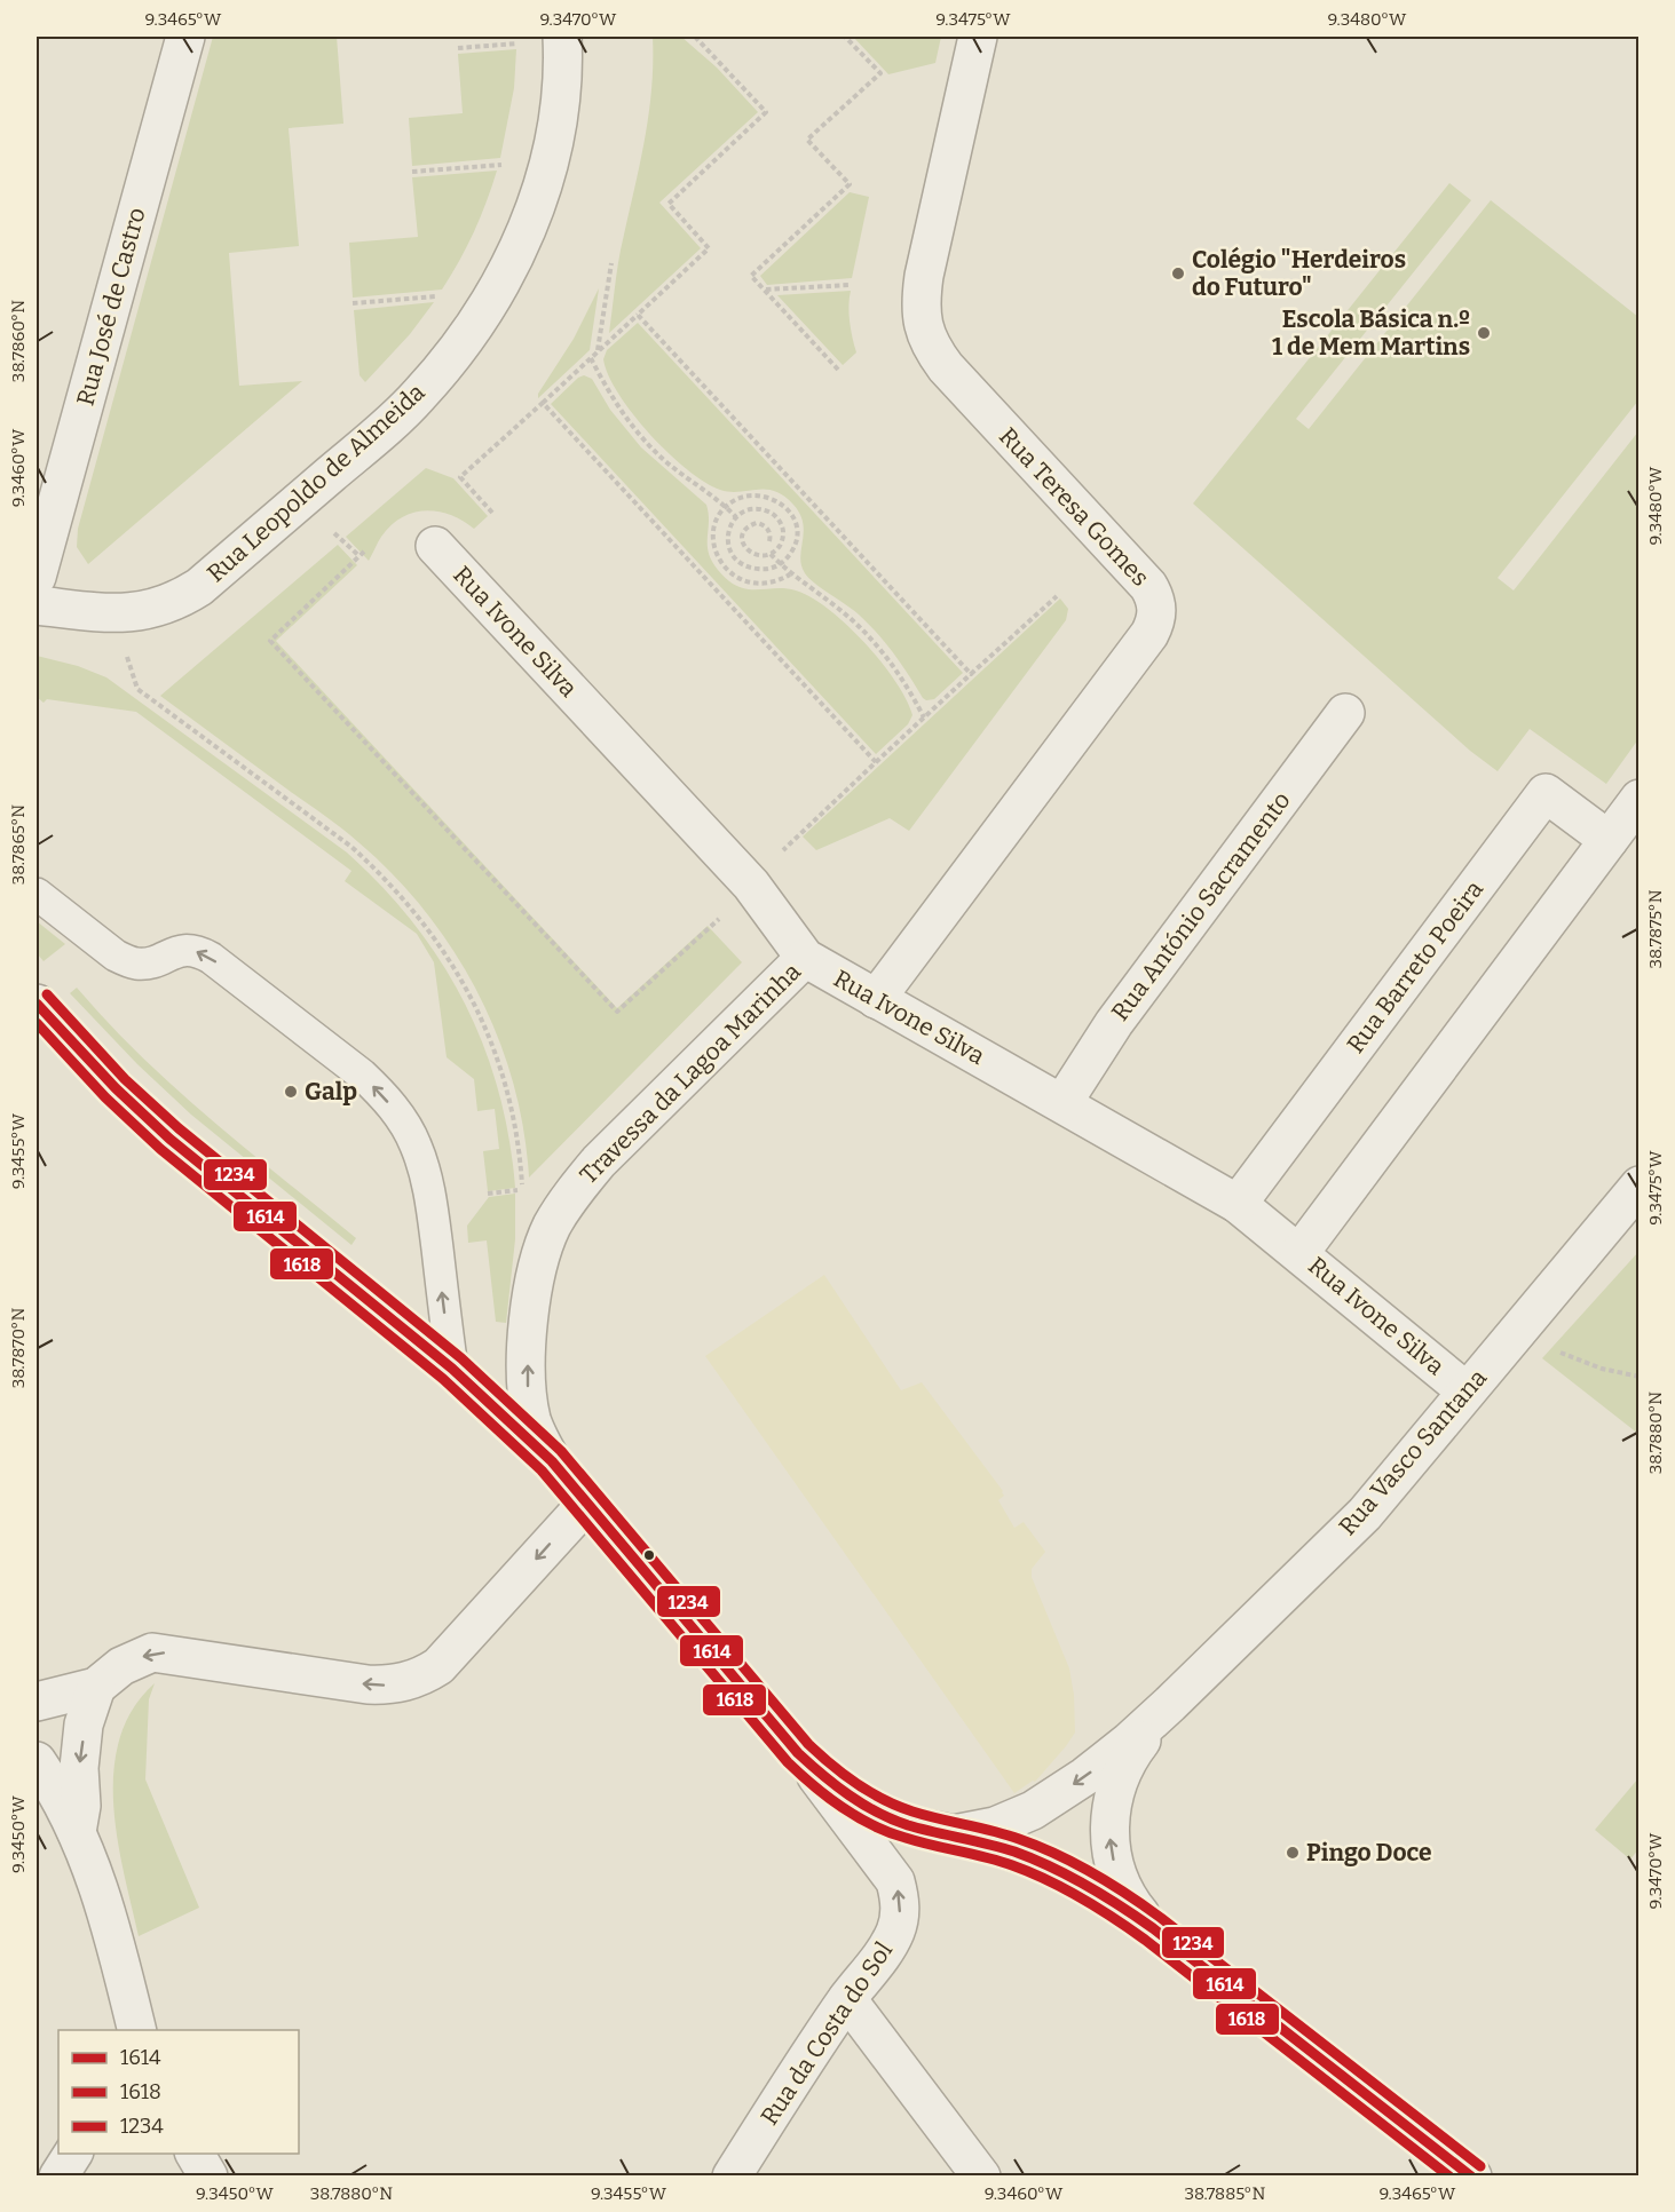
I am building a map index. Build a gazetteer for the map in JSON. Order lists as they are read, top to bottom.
{
  "streets": {
    "street": [
      "Rua José de Castro",
      "Rua Leopoldo de Almeida",
      "Rua Teresa Gomes",
      "Rua Ivone Silva",
      "Rua António Sacramento",
      "Rua Barreto Poeira",
      "Travessa da Lagoa Marinha",
      "Rua Vasco Santana",
      "Rua da Costa do Sol"
    ]
  },
  "crossings": [
    ["Rua Teresa Gomes", "Rua Ivone Silva"],
    ["Rua Ivone Silva", "Rua António Sacramento"],
    ["Rua Ivone Silva", "Rua Barreto Poeira"],
    ["Rua Ivone Silva", "Travessa da Lagoa Marinha"],
    ["Rua Ivone Silva", "Rua Vasco Santana"]
  ],
  "one_way": ["Travessa da Lagoa Marinha", "Rua da Costa do Sol"],
  "places": [
    "Colégio \"Herdeiros do Futuro\"",
    "Escola Básica n.º 1 de Mem Martins",
    "Galp",
    "Pingo Doce"
  ],
  "lines": ["transit line 1234", "transit line 1614", "transit line 1618"],
  "legend": ["1614", "1618", "1234"],
  "coordinates": [
    "9.3465°W",
    "9.3470°W",
    "9.3475°W",
    "9.3480°W",
    "38.7860°N",
    "9.3460°W",
    "38.7865°N",
    "38.7875°N",
    "9.3455°W",
    "38.7870°N",
    "38.7880°N",
    "9.3450°W",
    "38.7885°N"
  ]
}
